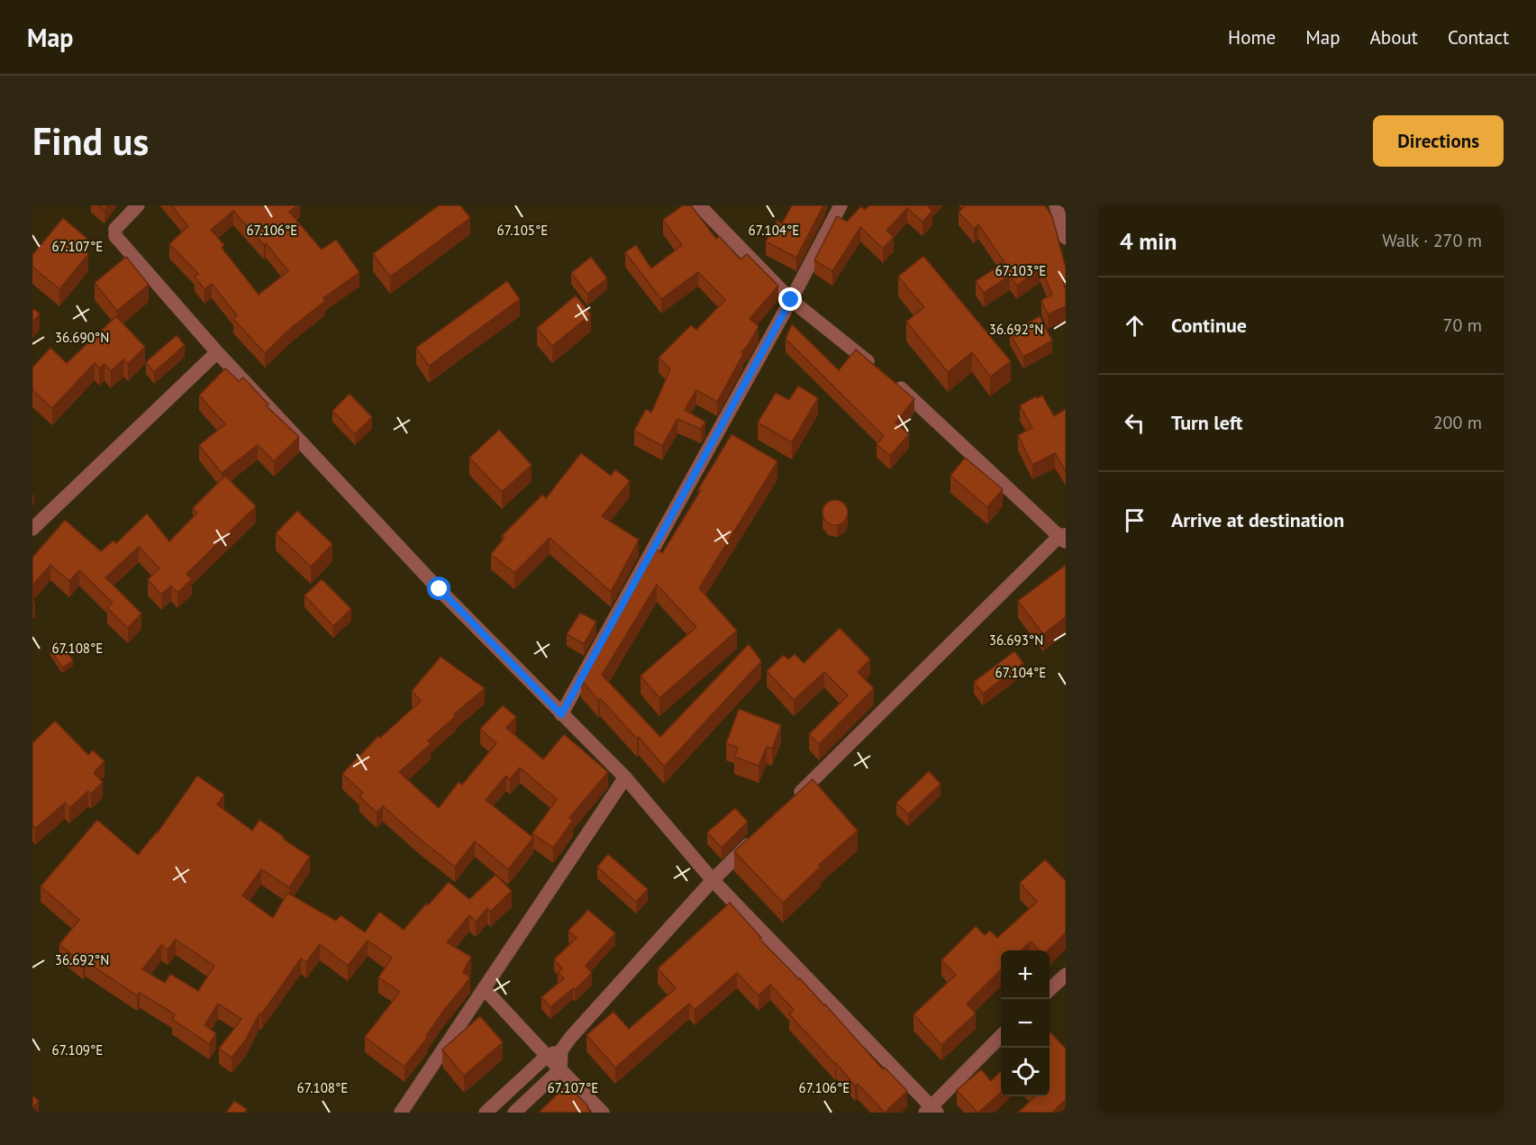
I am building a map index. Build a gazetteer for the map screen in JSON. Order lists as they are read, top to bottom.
{
  "page": {
    "header": "Map",
    "nav": [
      "Home",
      "Map",
      "About",
      "Contact"
    ],
    "buttons": "Directions",
    "title": "Find us",
    "heading": ["4 min", "Walk · 270 m"],
    "list": [
      ["Continue", "70 m"],
      ["Turn left", "200 m"],
      "Arrive at destination"
    ],
    "map_buttons": ["+", "−"]
  },
  "coordinates": [
    "67.106°E",
    "67.105°E",
    "67.104°E",
    "67.107°E",
    "67.103°E",
    "36.692°N",
    "36.690°N",
    "36.693°N",
    "67.108°E",
    "67.109°E"
  ]
}
